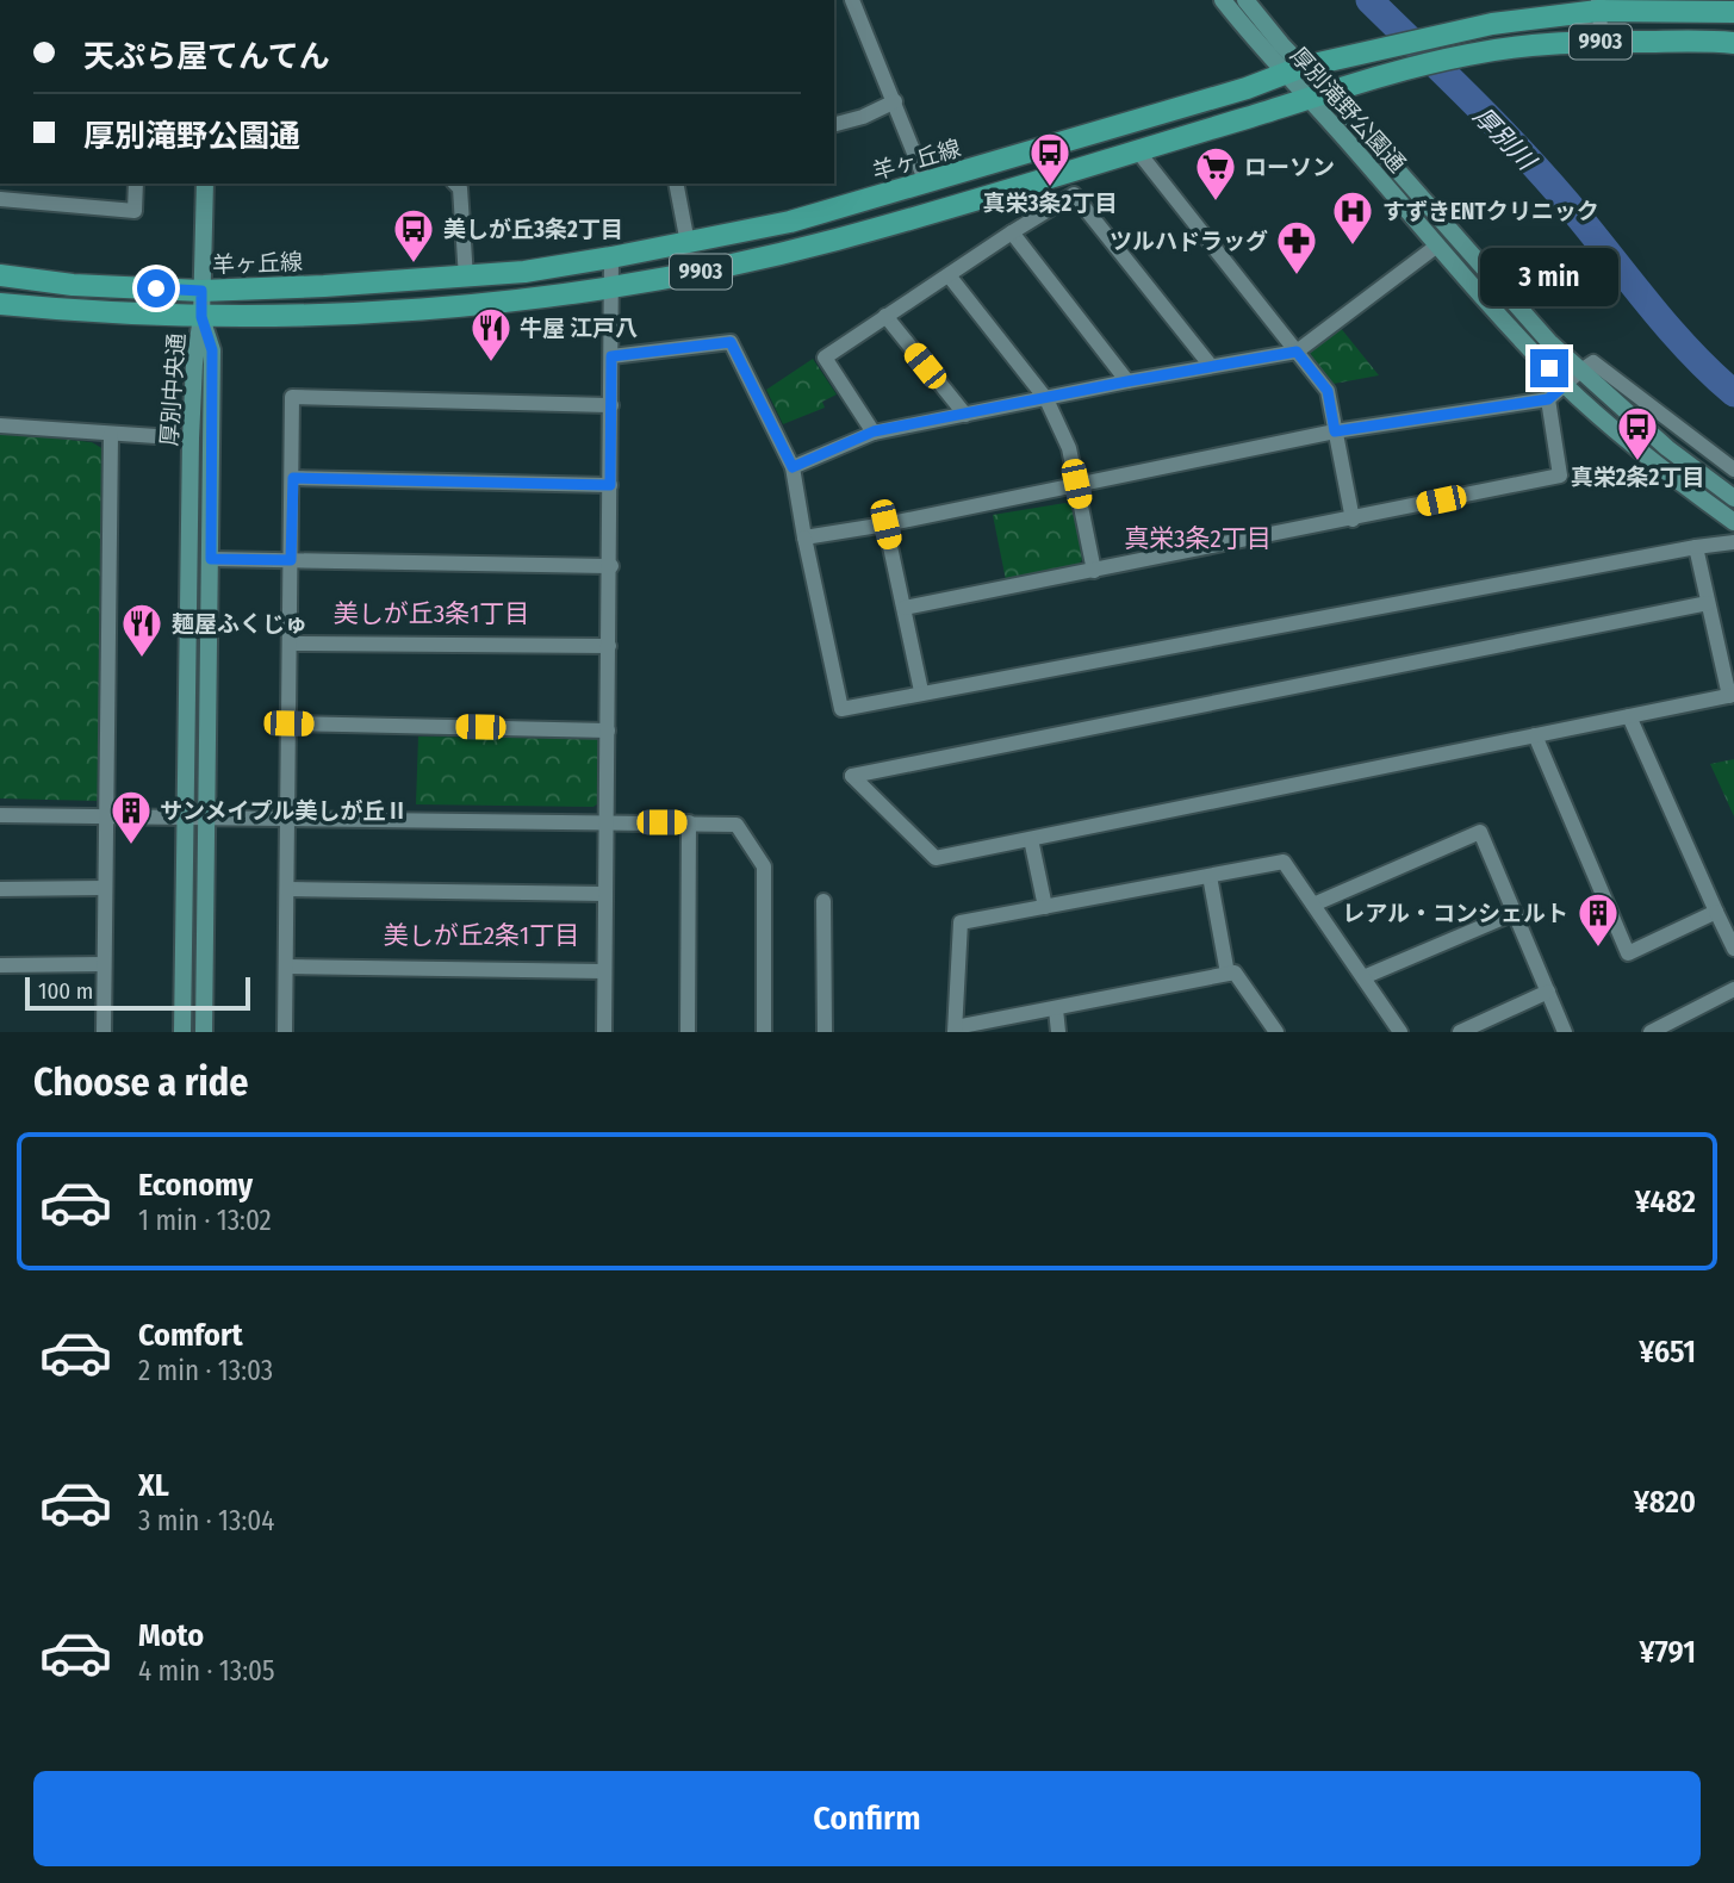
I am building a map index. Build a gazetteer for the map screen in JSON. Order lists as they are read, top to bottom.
{
  "streets": {
    "main road": ["9903", "羊ヶ丘線"],
    "street": ["厚別滝野公園通", "厚別中央通"]
  },
  "crossings": [
    ["9903", "厚別滝野公園通"],
    ["9903", "厚別中央通"],
    ["厚別滝野公園通", "羊ヶ丘線"]
  ],
  "districts": ["真栄3条2丁目", "美しが丘3条1丁目", "美しが丘2条1丁目"],
  "water": ["厚別川"],
  "places": {
    "bus stop": ["真栄3条2丁目", "美しが丘3条2丁目", "真栄2条2丁目"],
    "supermarket": ["ローソン"],
    "hospital": ["すずきENTクリニック"],
    "pharmacy": ["ツルハドラッグ"],
    "restaurant": ["牛屋 江戸八", "麺屋ふくじゅ"],
    "building": ["サンメイプル美しが丘Ⅱ", "レアル・コンシェルト"]
  },
  "scale_bar": "100 m",
  "page": {
    "banner": ["天ぷら屋てんてん", "厚別滝野公園通"],
    "bubble": "3 min",
    "scale": "100 m",
    "heading": "Choose a ride",
    "list": [
      {
        "name": "Economy",
        "note": "1 min · 13:02",
        "value": "¥482"
      },
      {
        "name": "Comfort",
        "note": "2 min · 13:03",
        "value": "¥651"
      },
      {
        "name": "XL",
        "note": "3 min · 13:04",
        "value": "¥820"
      },
      {
        "name": "Moto",
        "note": "4 min · 13:05",
        "value": "¥791"
      }
    ],
    "buttons": "Confirm"
  }
}
